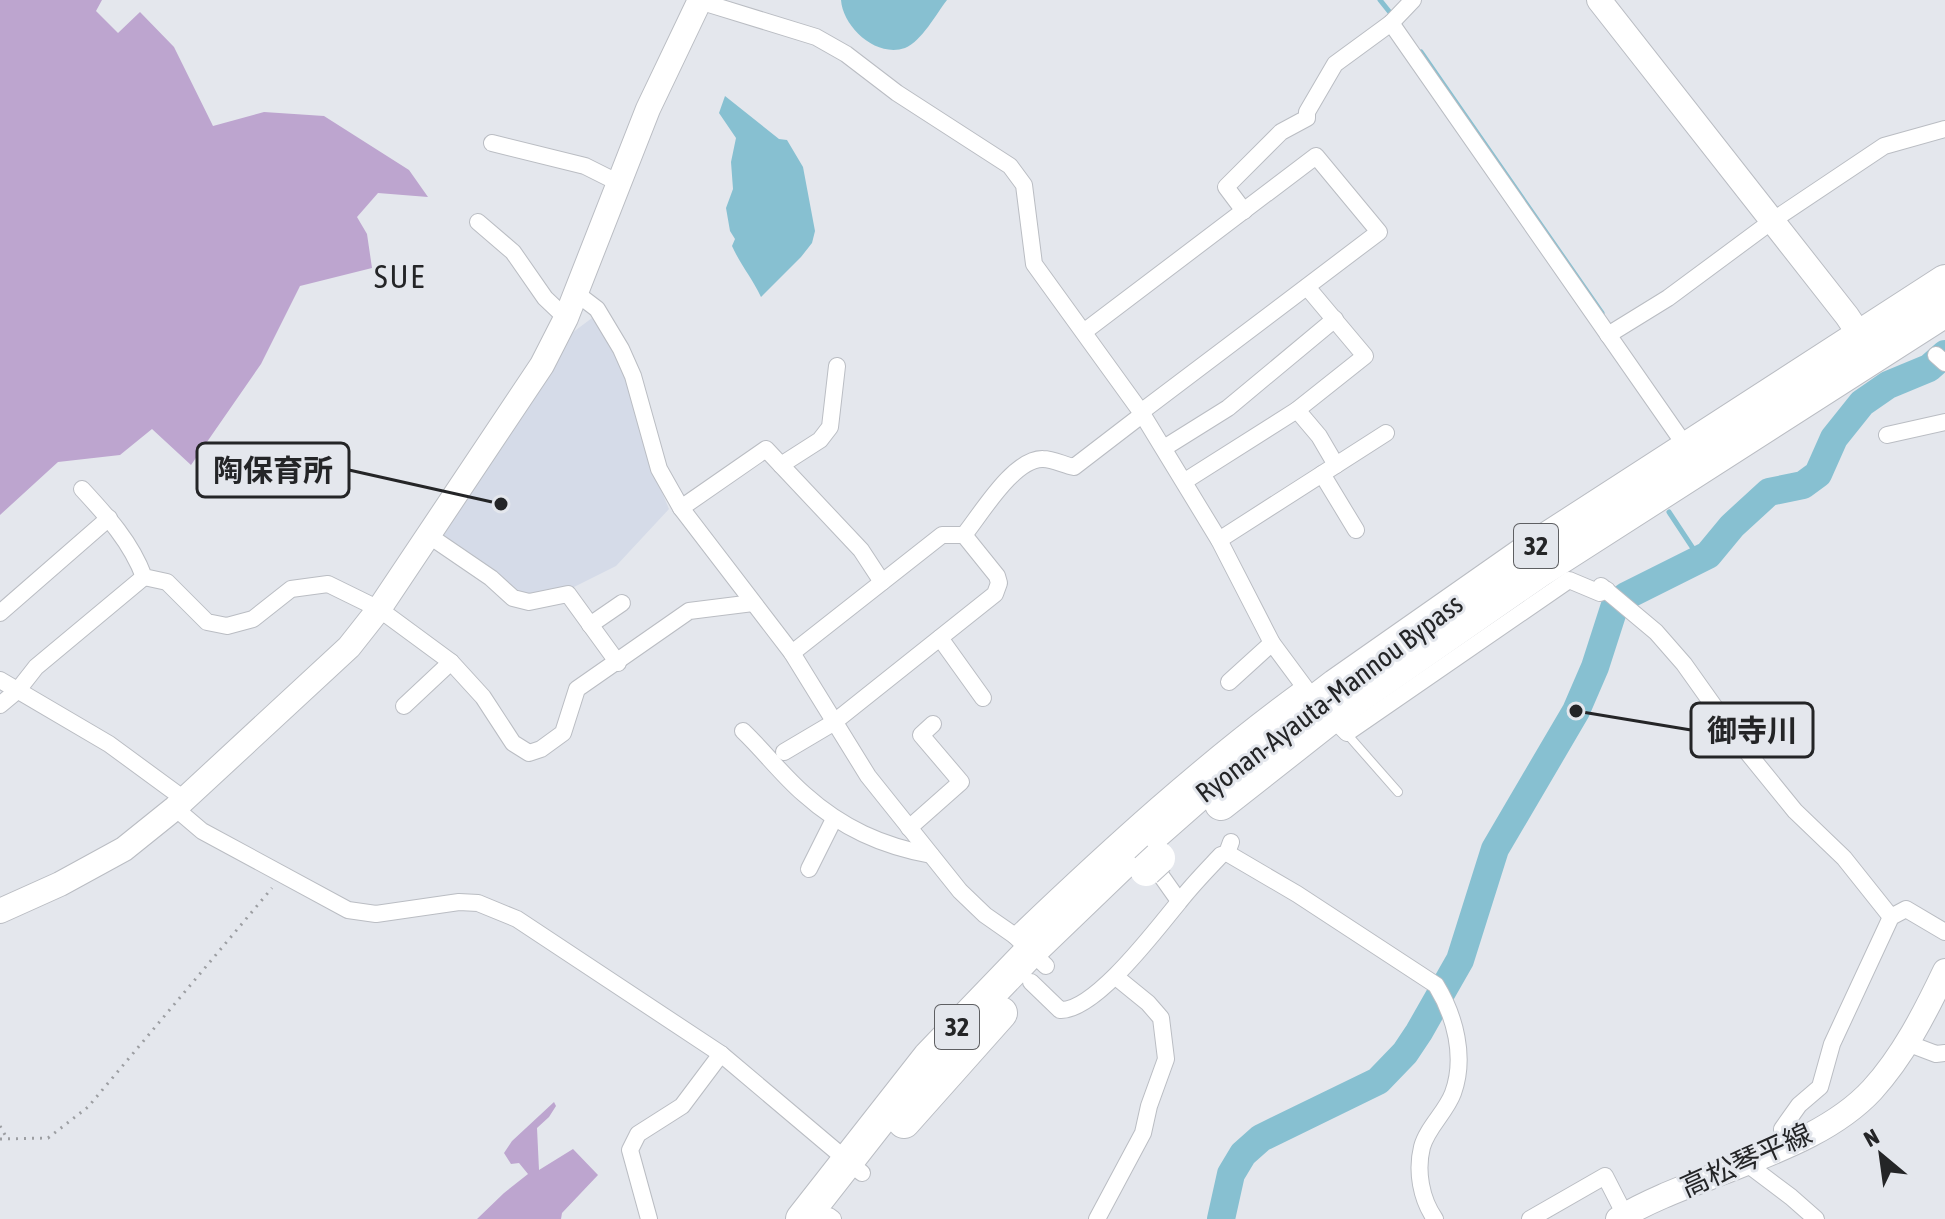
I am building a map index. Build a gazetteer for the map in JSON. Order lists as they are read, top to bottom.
{
  "streets": {
    "highway": ["32", "Ryonan-Ayauta-Mannou Bypass"],
    "street": ["高松琴平線"]
  },
  "districts": ["SUE"],
  "places": ["陶保育所", "御寺川"],
  "north": "top left"
}
